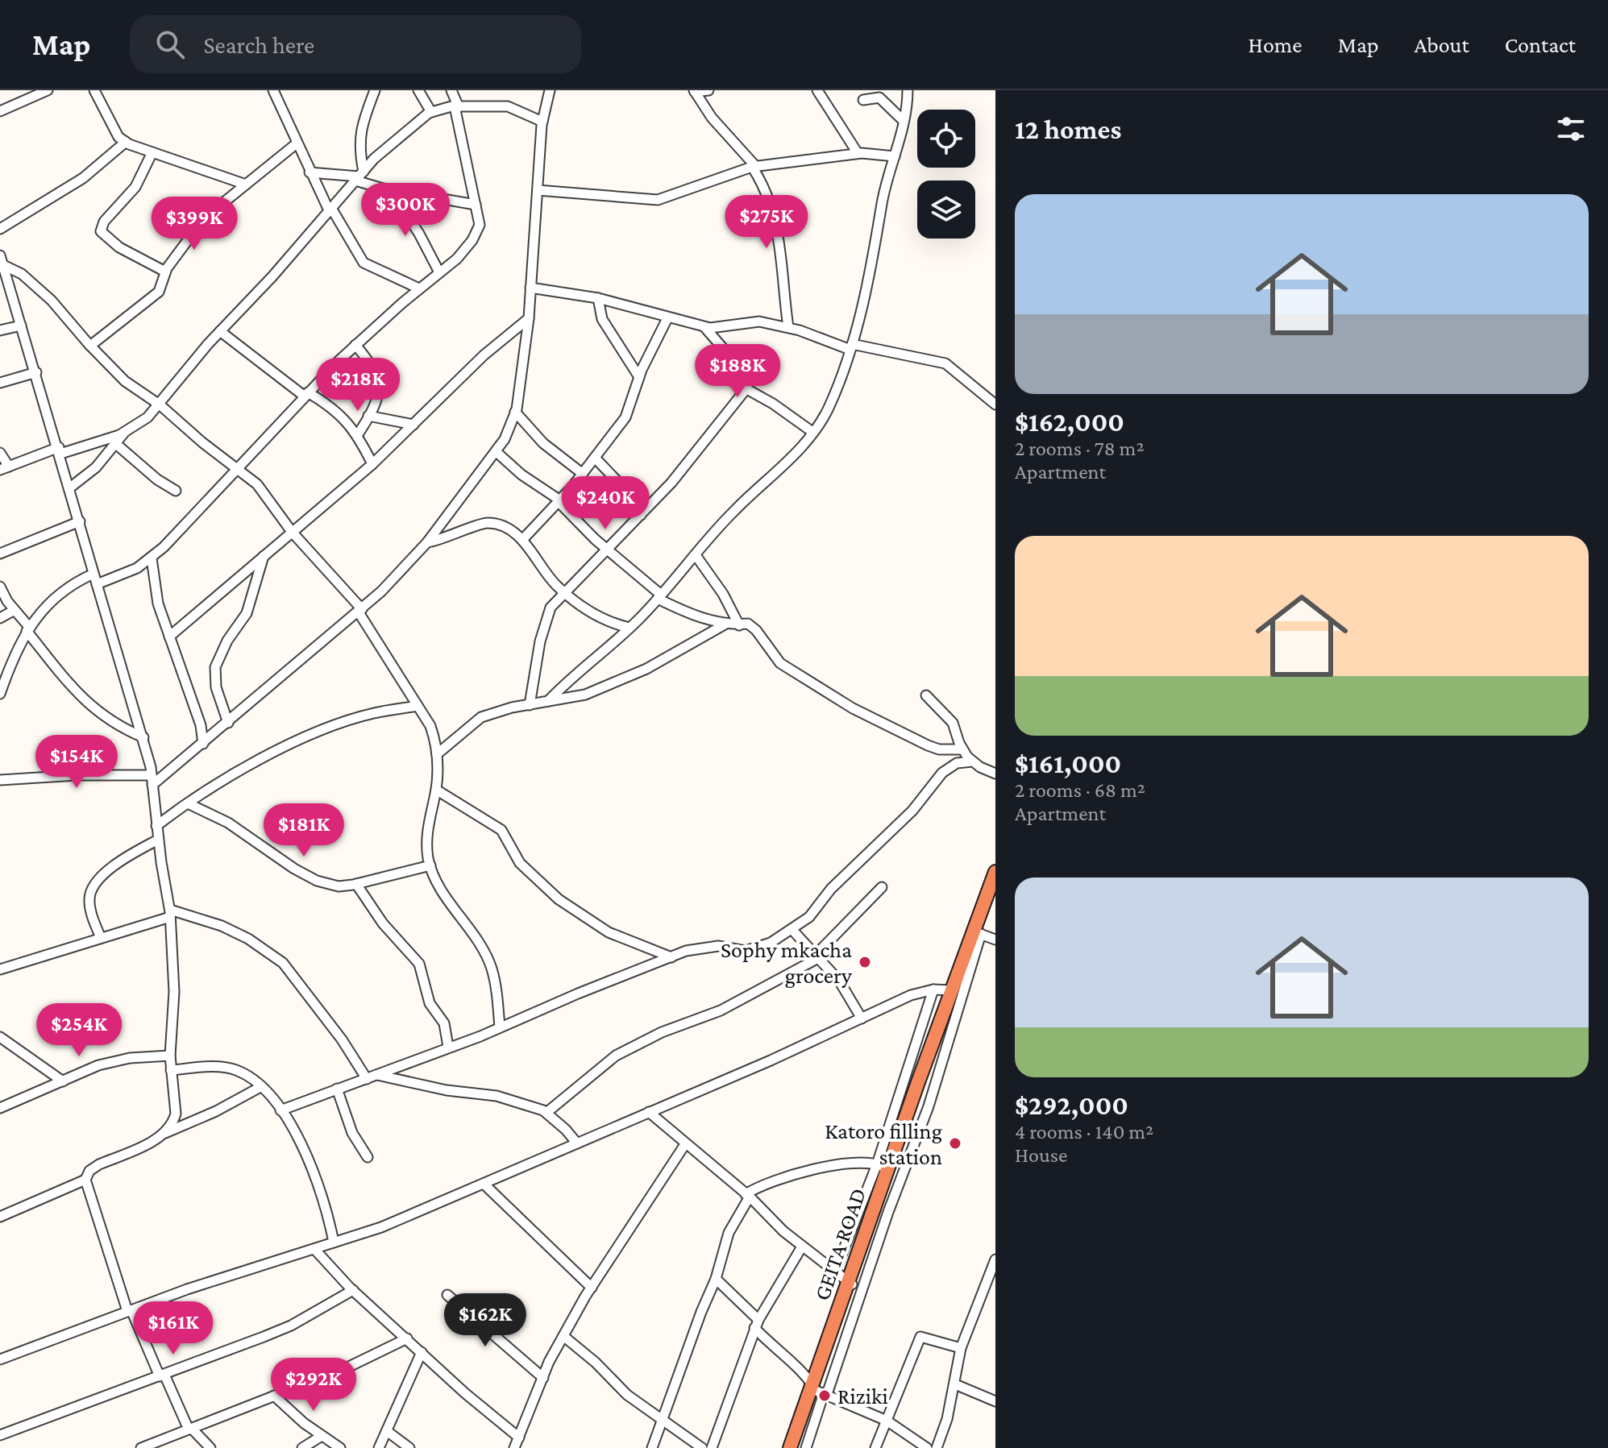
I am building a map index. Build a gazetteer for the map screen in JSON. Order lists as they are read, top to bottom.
{
  "streets": {
    "highway": ["GEITA ROAD"]
  },
  "places": ["Sophy mkacha grocery", "Katoro filling station", "Riziki"],
  "page": {
    "header": "Map",
    "search": "Search here",
    "nav": [
      "Home",
      "Map",
      "About",
      "Contact"
    ],
    "heading": "12 homes",
    "list": [
      {
        "name": "$162,000",
        "note": "2 rooms · 78 m² · Apartment"
      },
      {
        "name": "$161,000",
        "note": "2 rooms · 68 m² · Apartment"
      },
      {
        "name": "$292,000",
        "note": "4 rooms · 140 m² · House"
      }
    ],
    "price": [
      "$300K",
      "$275K",
      "$399K",
      "$188K",
      "$218K",
      "$240K",
      "$154K",
      "$181K",
      "$254K",
      "$162K",
      "$161K",
      "$292K"
    ]
  }
}
